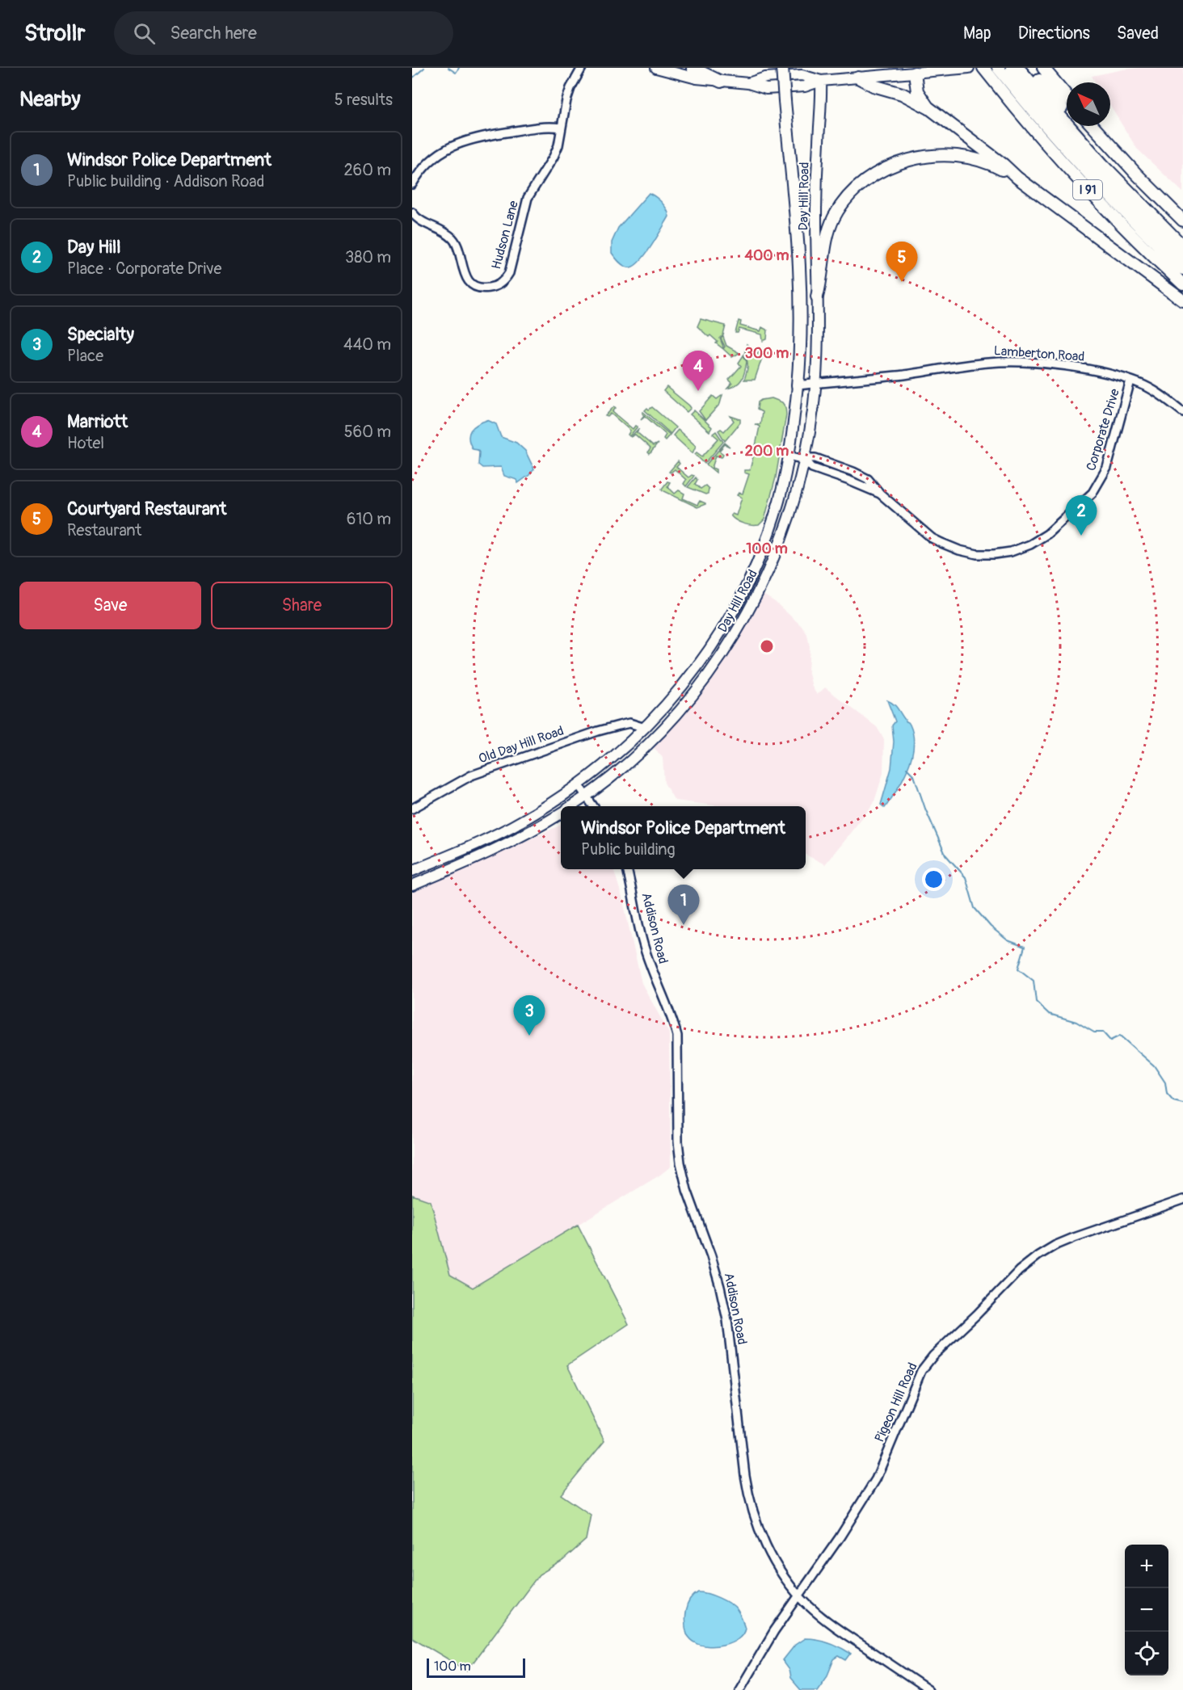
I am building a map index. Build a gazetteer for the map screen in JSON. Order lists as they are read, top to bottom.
{
  "streets": {
    "highway": ["I 91"],
    "main road": ["Day Hill Road"],
    "street": [
      "Hudson Lane",
      "Lamberton Road",
      "Corporate Drive",
      "Old Day Hill Road",
      "Addison Road",
      "Pigeon Hill Road"
    ]
  },
  "crossings": [
    ["Day Hill Road", "Lamberton Road"],
    ["Day Hill Road", "Corporate Drive"],
    ["Day Hill Road", "Old Day Hill Road"],
    ["Lamberton Road", "Corporate Drive"],
    ["Addison Road", "Pigeon Hill Road"]
  ],
  "scale_bar": "100 m",
  "north": "top left",
  "page": {
    "header": "Strollr",
    "search": "Search here",
    "nav": ["Map", "Directions", "Saved"],
    "heading": ["Nearby", "5 results"],
    "list": [
      {
        "mark": "1",
        "name": "Windsor Police Department",
        "note": "Public building · Addison Road",
        "value": "260 m"
      },
      {
        "mark": "2",
        "name": "Day Hill",
        "note": "Place · Corporate Drive",
        "value": "380 m"
      },
      {
        "mark": "3",
        "name": "Specialty",
        "note": "Place",
        "value": "440 m"
      },
      {
        "mark": "4",
        "name": "Marriott",
        "note": "Hotel",
        "value": "560 m"
      },
      {
        "mark": "5",
        "name": "Courtyard Restaurant",
        "note": "Restaurant",
        "value": "610 m"
      }
    ],
    "pins": [
      "5",
      "4",
      "2",
      "1",
      "3"
    ],
    "buttons": ["Save", "Share"],
    "popup": ["Windsor Police Department", "Public building"],
    "map_buttons": ["+", "−"],
    "scale": "100 m"
  },
  "rings": [
    "400 m",
    "300 m",
    "200 m",
    "100 m"
  ]
}
